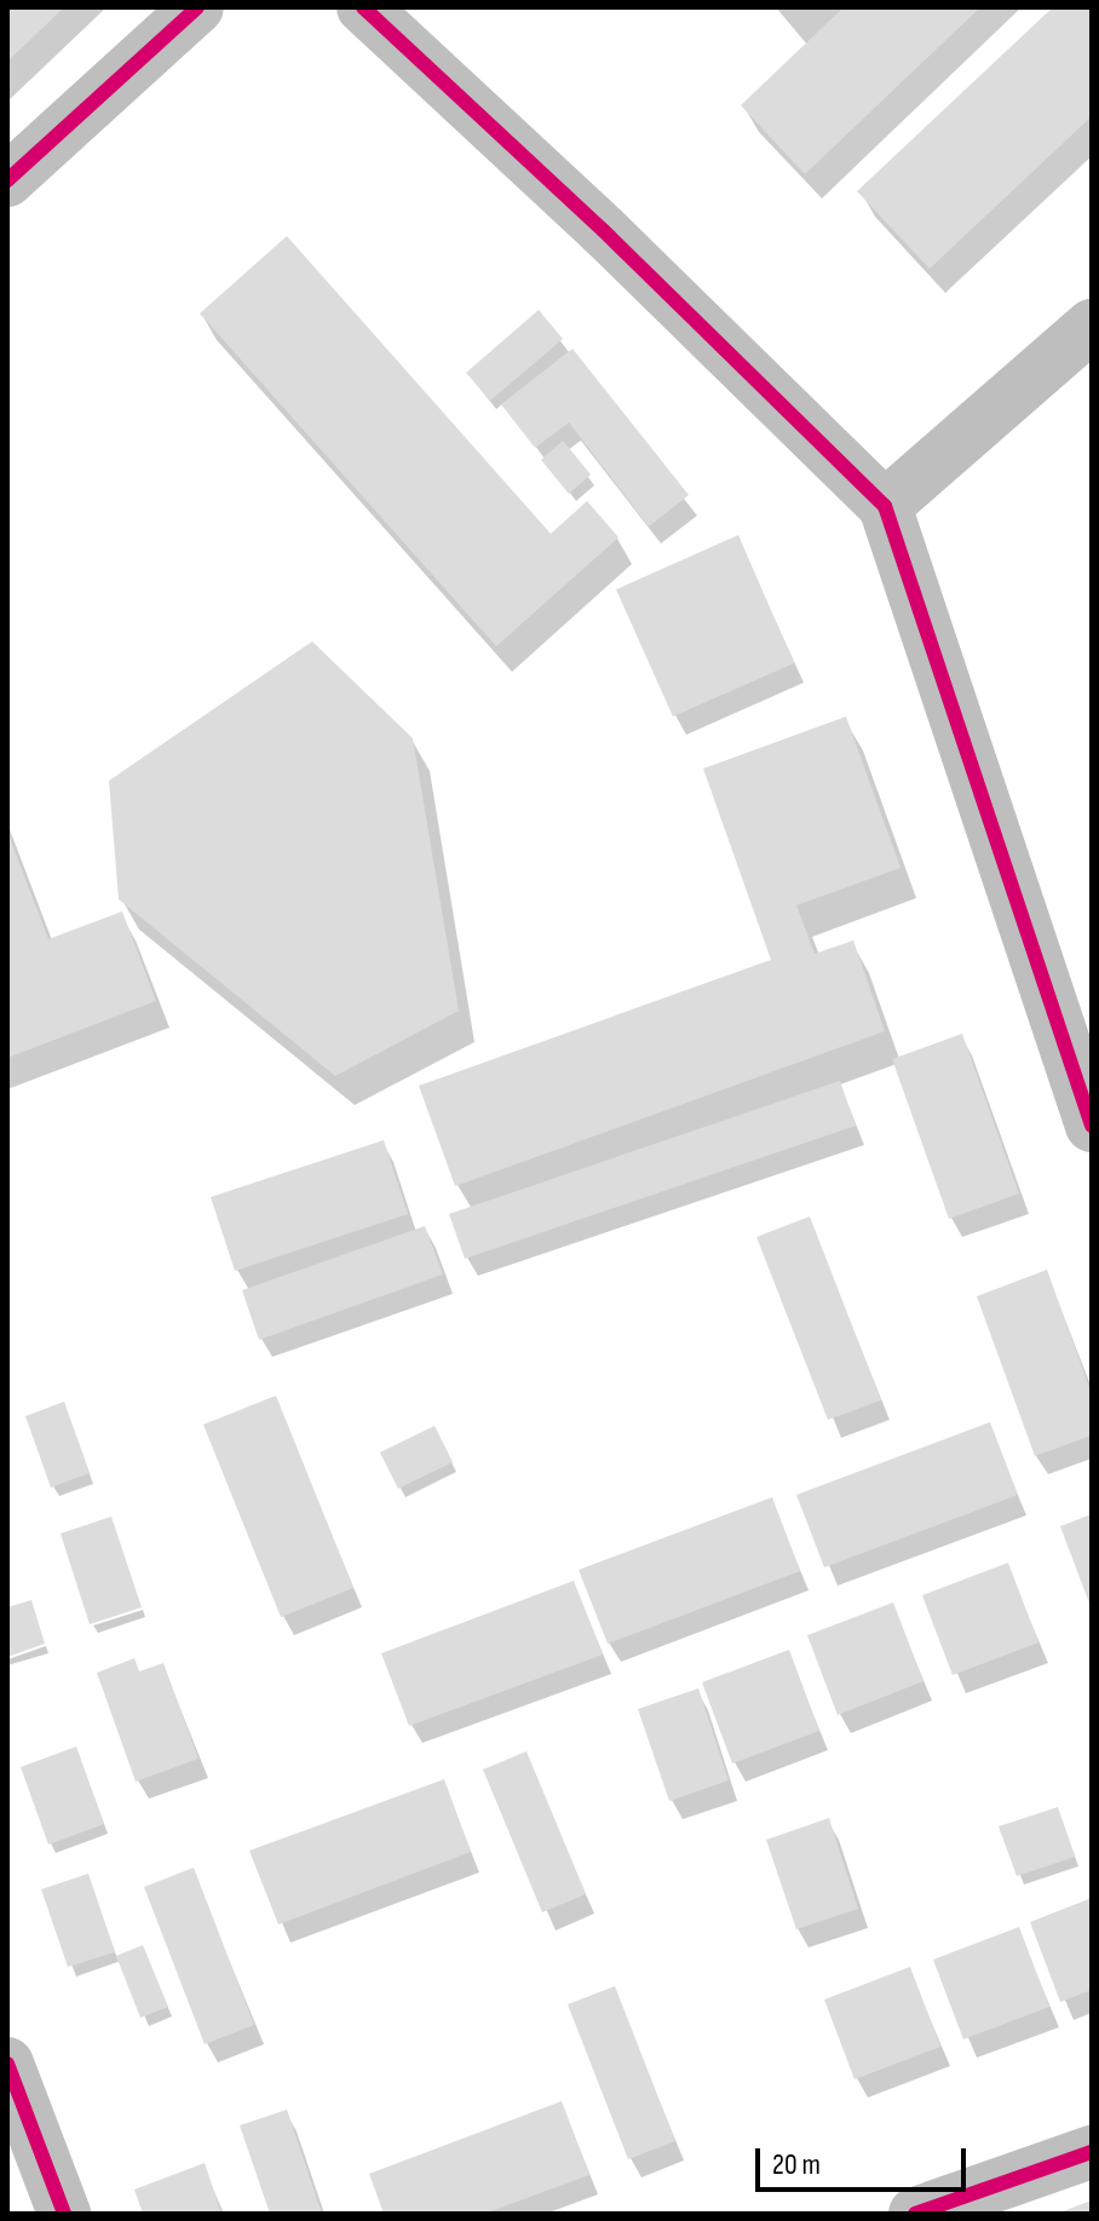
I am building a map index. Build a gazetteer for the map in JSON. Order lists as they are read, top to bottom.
{
  "scale_bar": "20 m"
}
